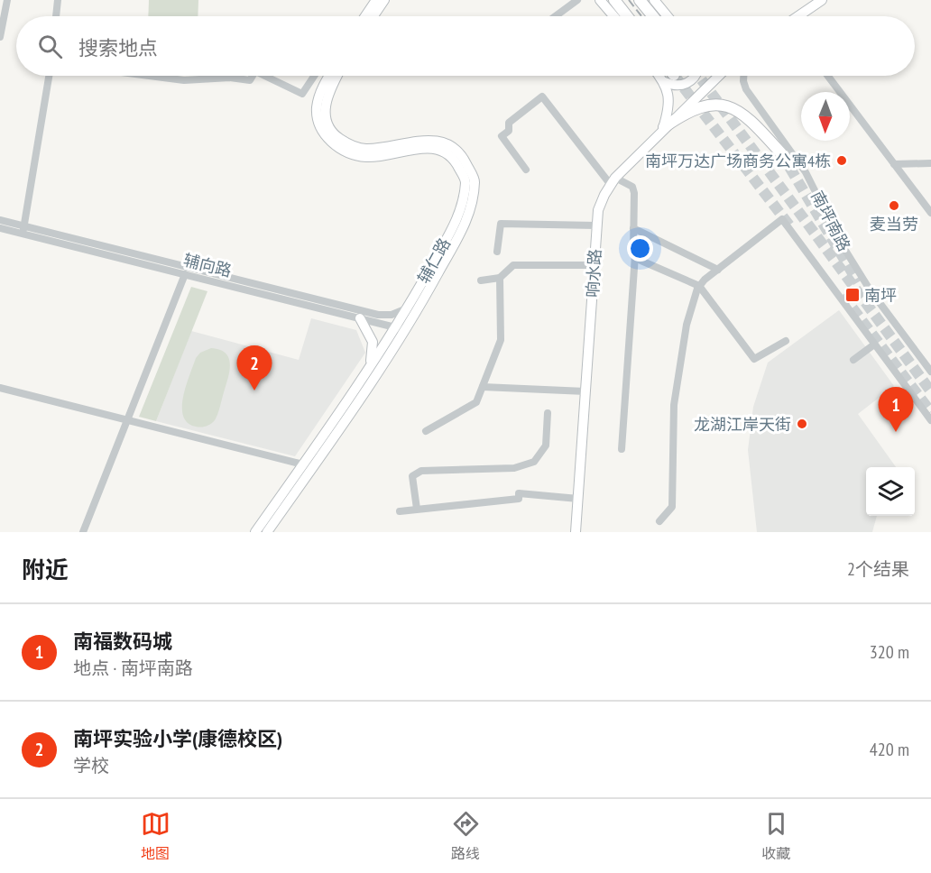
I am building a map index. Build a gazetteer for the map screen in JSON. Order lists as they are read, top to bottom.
{
  "streets": {
    "main road": ["辅仁路", "响水路"],
    "street": ["南坪南路", "辅向路"]
  },
  "crossings": [
    ["辅仁路", "辅向路"]
  ],
  "places": {
    "other": ["南坪万达广场商务公寓4栋", "麦当劳", "龙湖江岸天街"],
    "transit": ["南坪"]
  },
  "north": "bottom",
  "page": {
    "search": "搜索地点",
    "pins": ["2", "1"],
    "heading": ["附近", "2个结果"],
    "list": [
      {
        "mark": "1",
        "name": "南福数码城",
        "note": "地点 · 南坪南路",
        "value": "320 m"
      },
      {
        "mark": "2",
        "name": "南坪实验小学(康德校区)",
        "note": "学校",
        "value": "420 m"
      }
    ],
    "nav": ["地图", "路线", "收藏"]
  }
}
